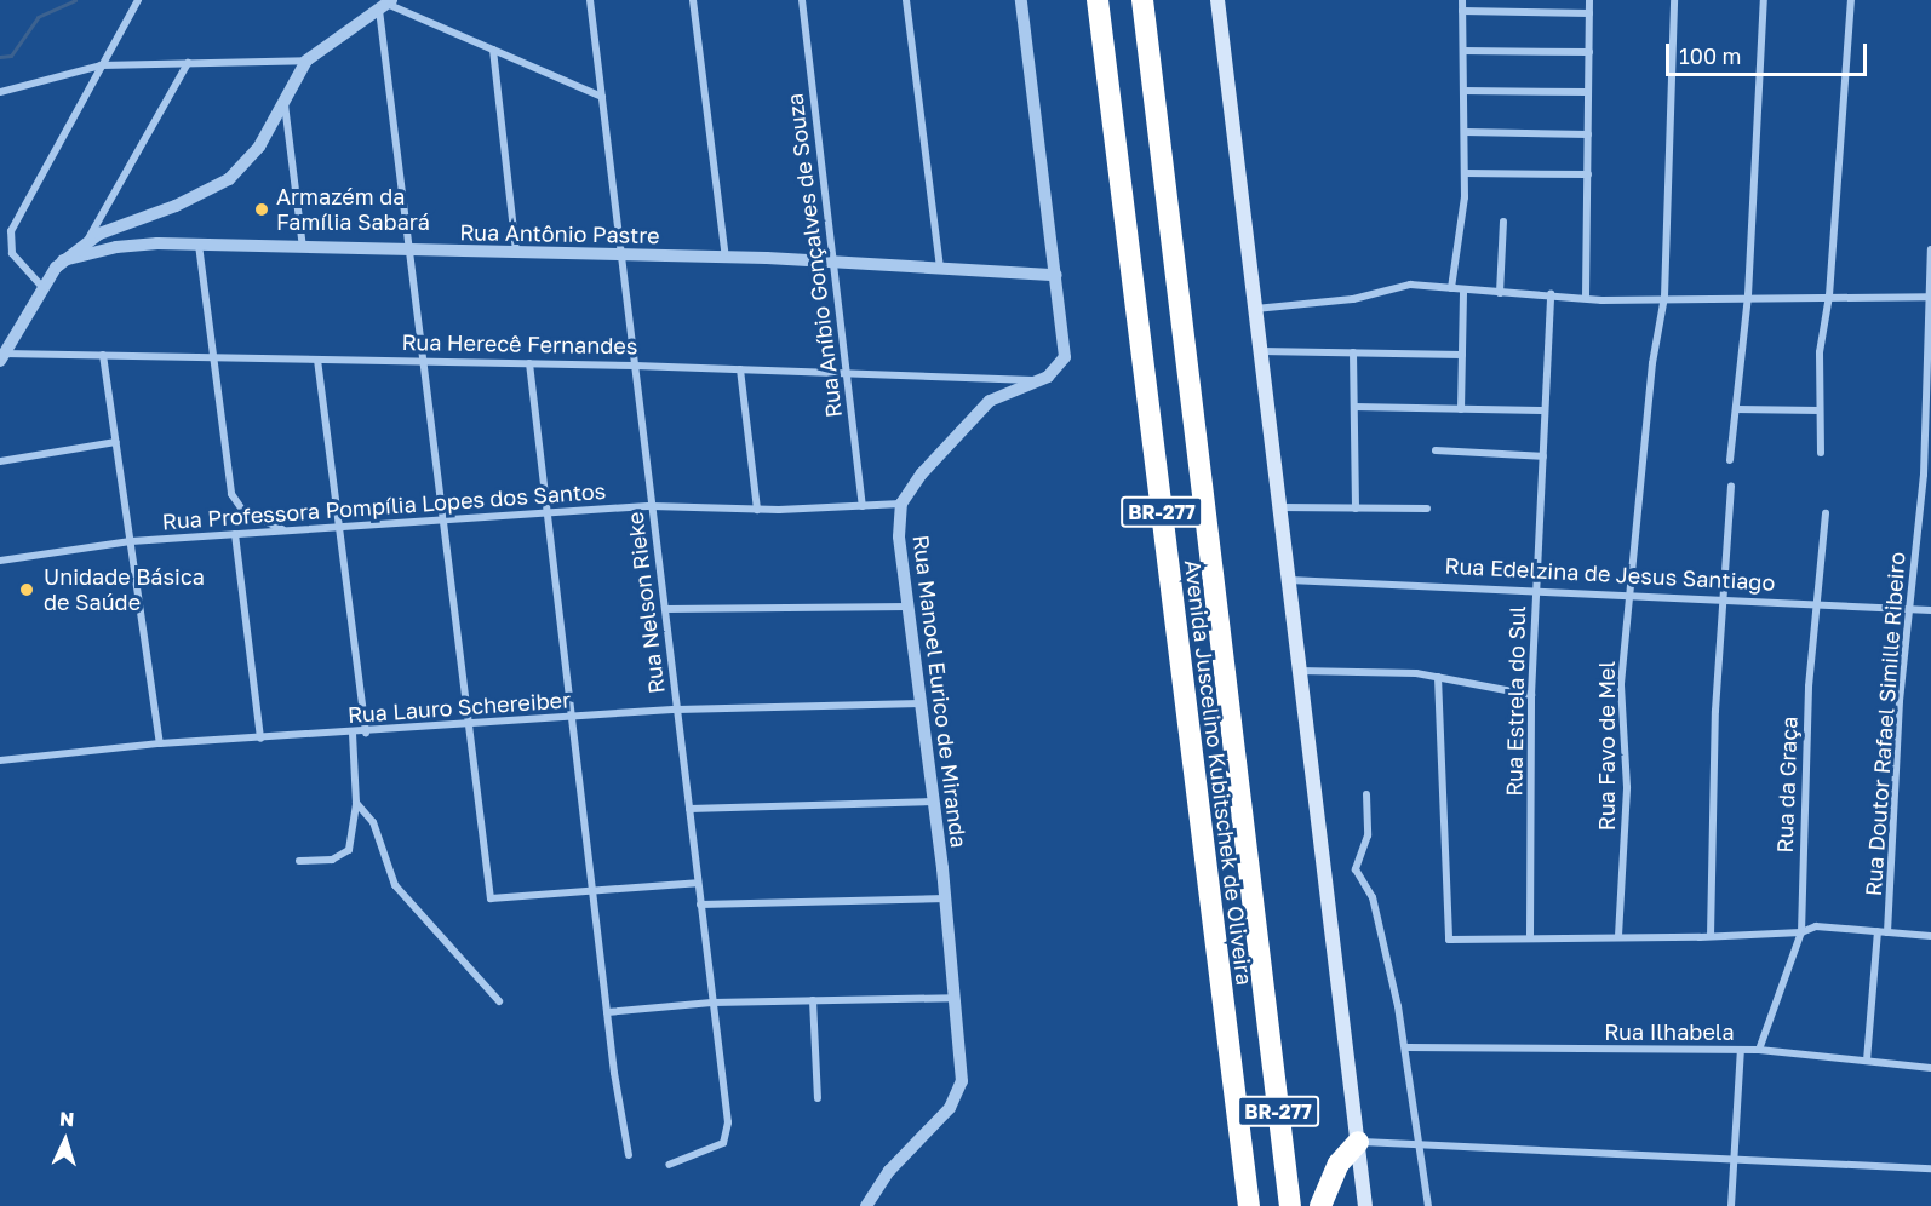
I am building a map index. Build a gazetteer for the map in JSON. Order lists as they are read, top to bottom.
{
  "streets": {
    "highway": ["BR-277", "Avenida Juscelino Kubitschek de Oliveira"],
    "street": [
      "Rua Antônio Pastre",
      "Rua Aníbio Gonçalves de Souza",
      "Rua Herecê Fernandes",
      "Rua Professora Pompília Lopes dos Santos",
      "Rua Edelzina de Jesus Santiago",
      "Rua Nelson Rieke",
      "Rua Manoel Eurico de Miranda",
      "Rua Estrela do Sul",
      "Rua Lauro Schereiber",
      "Rua Doutor Rafael Simille Ribeiro",
      "Rua Favo de Mel",
      "Rua da Graça",
      "Rua Ilhabela"
    ]
  },
  "crossings": [
    ["Rua Antônio Pastre", "Rua Aníbio Gonçalves de Souza"],
    ["Rua Antônio Pastre", "Rua Nelson Rieke"],
    ["Rua Aníbio Gonçalves de Souza", "Rua Herecê Fernandes"],
    ["Rua Aníbio Gonçalves de Souza", "Rua Professora Pompília Lopes dos Santos"],
    ["Rua Herecê Fernandes", "Rua Nelson Rieke"],
    ["Rua Professora Pompília Lopes dos Santos", "Rua Nelson Rieke"],
    ["Rua Professora Pompília Lopes dos Santos", "Rua Manoel Eurico de Miranda"],
    ["Rua Edelzina de Jesus Santiago", "Rua Estrela do Sul"],
    ["Rua Edelzina de Jesus Santiago", "Rua Doutor Rafael Simille Ribeiro"],
    ["Rua Edelzina de Jesus Santiago", "Rua Favo de Mel"],
    ["Rua Edelzina de Jesus Santiago", "Rua da Graça"],
    ["Rua Nelson Rieke", "Rua Lauro Schereiber"],
    ["Rua Manoel Eurico de Miranda", "Rua Lauro Schereiber"],
    ["Rua da Graça", "Rua Ilhabela"]
  ],
  "places": ["Armazém da Família Sabará", "Unidade Básica de Saúde"],
  "scale_bar": "100 m",
  "north": "top"
}
